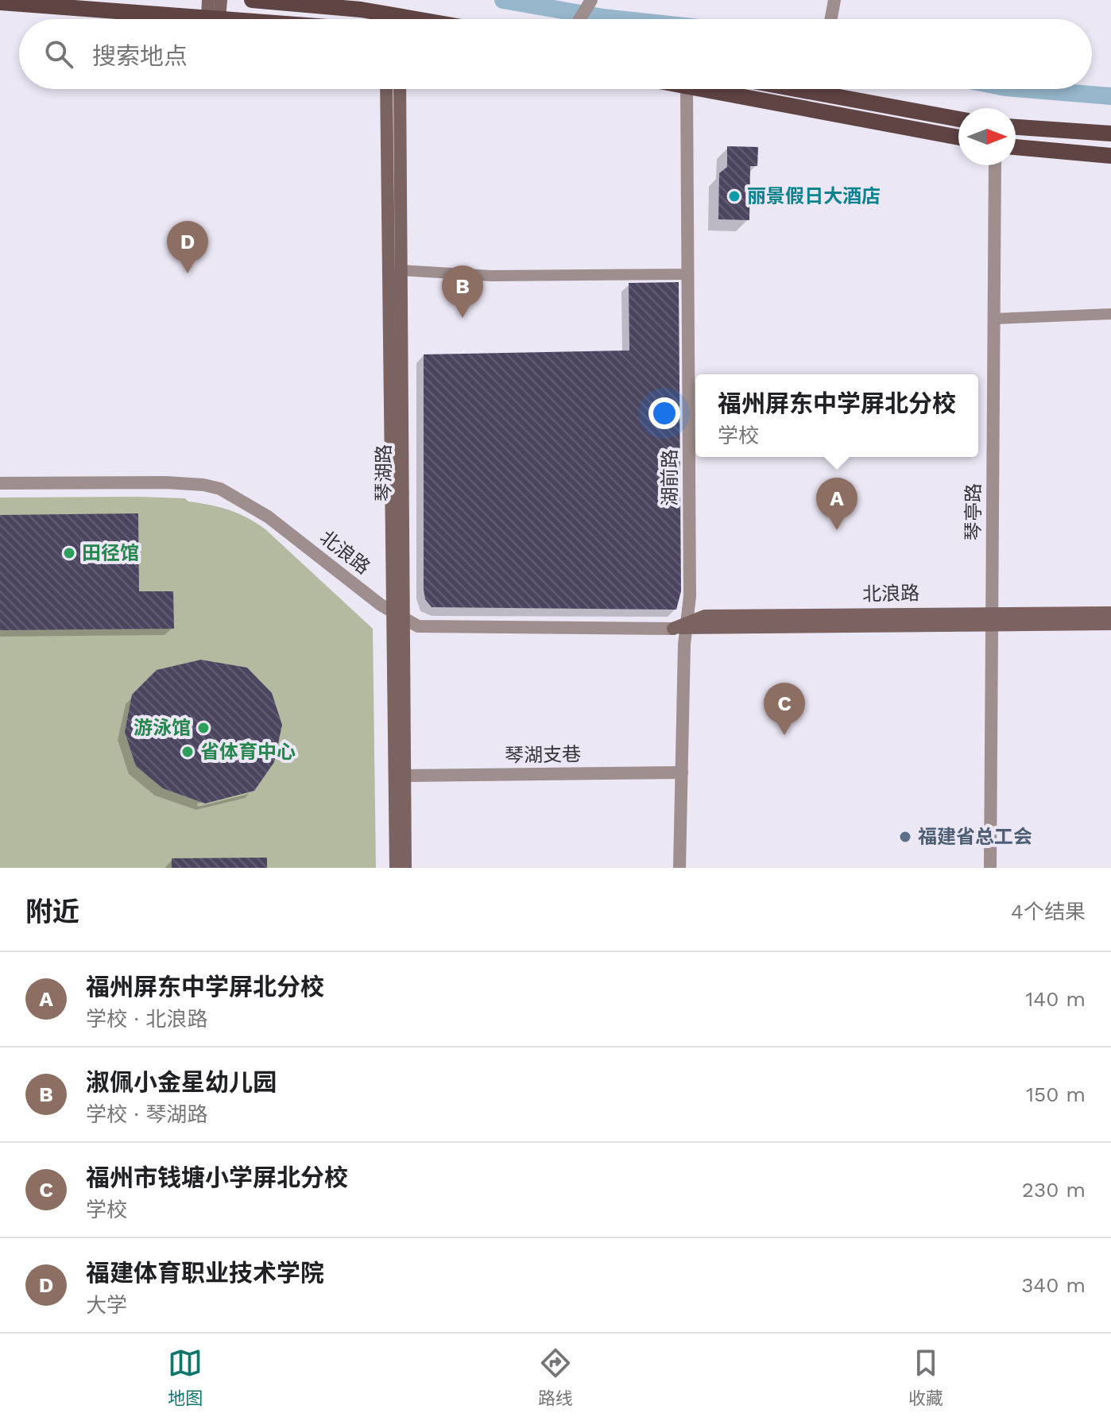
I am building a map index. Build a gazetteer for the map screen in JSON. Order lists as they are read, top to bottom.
{
  "streets": {
    "main road": ["琴湖路", "北浪路"],
    "street": ["湖前路", "琴亭路", "琴湖支巷"]
  },
  "crossings": [
    ["琴湖路", "北浪路"],
    ["琴湖路", "琴湖支巷"],
    ["湖前路", "北浪路"],
    ["湖前路", "琴湖支巷"],
    ["琴亭路", "北浪路"]
  ],
  "places": [
    "丽景假日大酒店",
    "田径馆",
    "游泳馆",
    "省体育中心",
    "福建省总工会"
  ],
  "north": "right",
  "page": {
    "search": "搜索地点",
    "pins": [
      "D",
      "B",
      "A",
      "C"
    ],
    "popup": ["福州屏东中学屏北分校", "学校"],
    "heading": ["附近", "4个结果"],
    "list": [
      {
        "mark": "A",
        "name": "福州屏东中学屏北分校",
        "note": "学校 · 北浪路",
        "value": "140 m"
      },
      {
        "mark": "B",
        "name": "淑佩小金星幼儿园",
        "note": "学校 · 琴湖路",
        "value": "150 m"
      },
      {
        "mark": "C",
        "name": "福州市钱塘小学屏北分校",
        "note": "学校",
        "value": "230 m"
      },
      {
        "mark": "D",
        "name": "福建体育职业技术学院",
        "note": "大学",
        "value": "340 m"
      }
    ],
    "nav": ["地图", "路线", "收藏"]
  }
}
